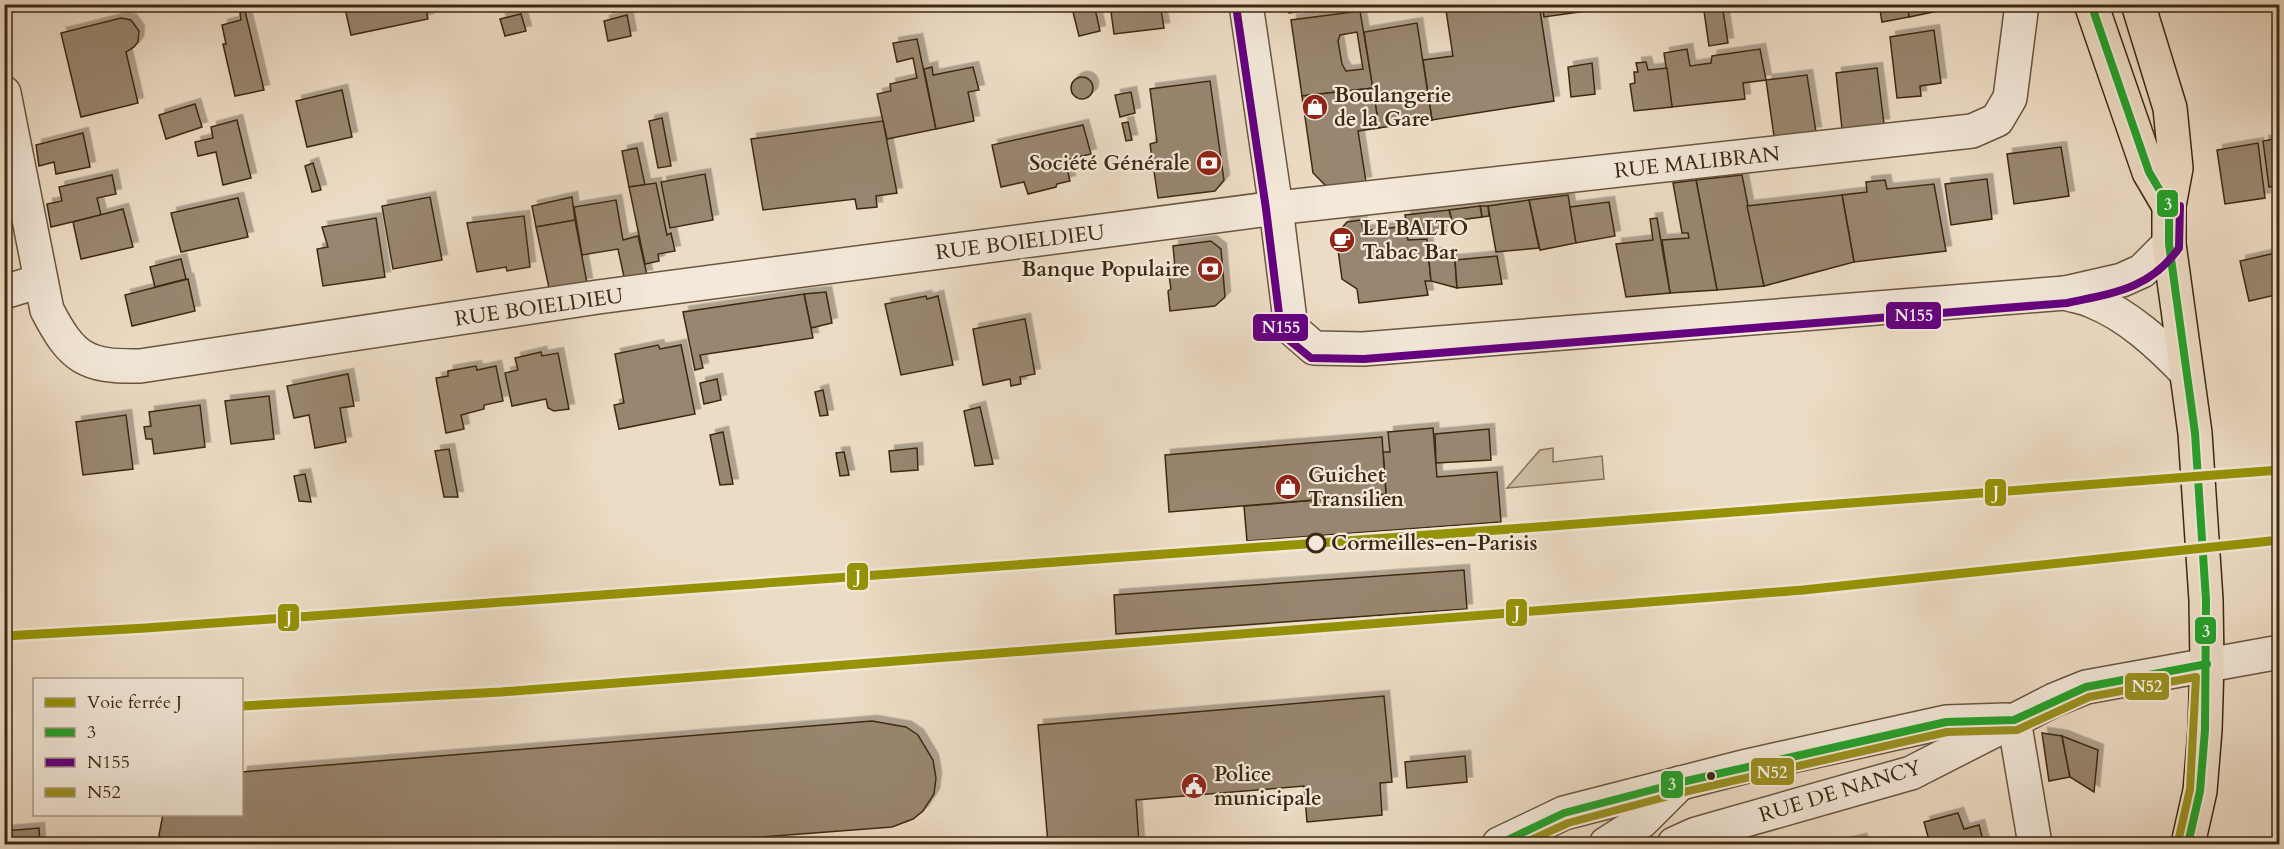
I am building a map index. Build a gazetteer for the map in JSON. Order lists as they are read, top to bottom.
{
  "streets": {
    "street": ["RUE MALIBRAN", "RUE BOIELDIEU", "RUE DE NANCY"]
  },
  "crossings": [
    ["RUE MALIBRAN", "RUE BOIELDIEU"]
  ],
  "places": {
    "shop": ["Boulangerie de la Gare", "Guichet Transilien"],
    "bank": ["Société Générale", "Banque Populaire"],
    "cafe": ["LE BALTO Tabac Bar"],
    "other": ["Cormeilles-en-Parisis"],
    "public building": ["Police municipale"]
  },
  "lines": [
    "transit line 3",
    "transit line N155",
    "rail line J",
    "transit line N52"
  ],
  "legend": [
    "Voie ferrée J",
    "3",
    "N155",
    "N52"
  ]
}
